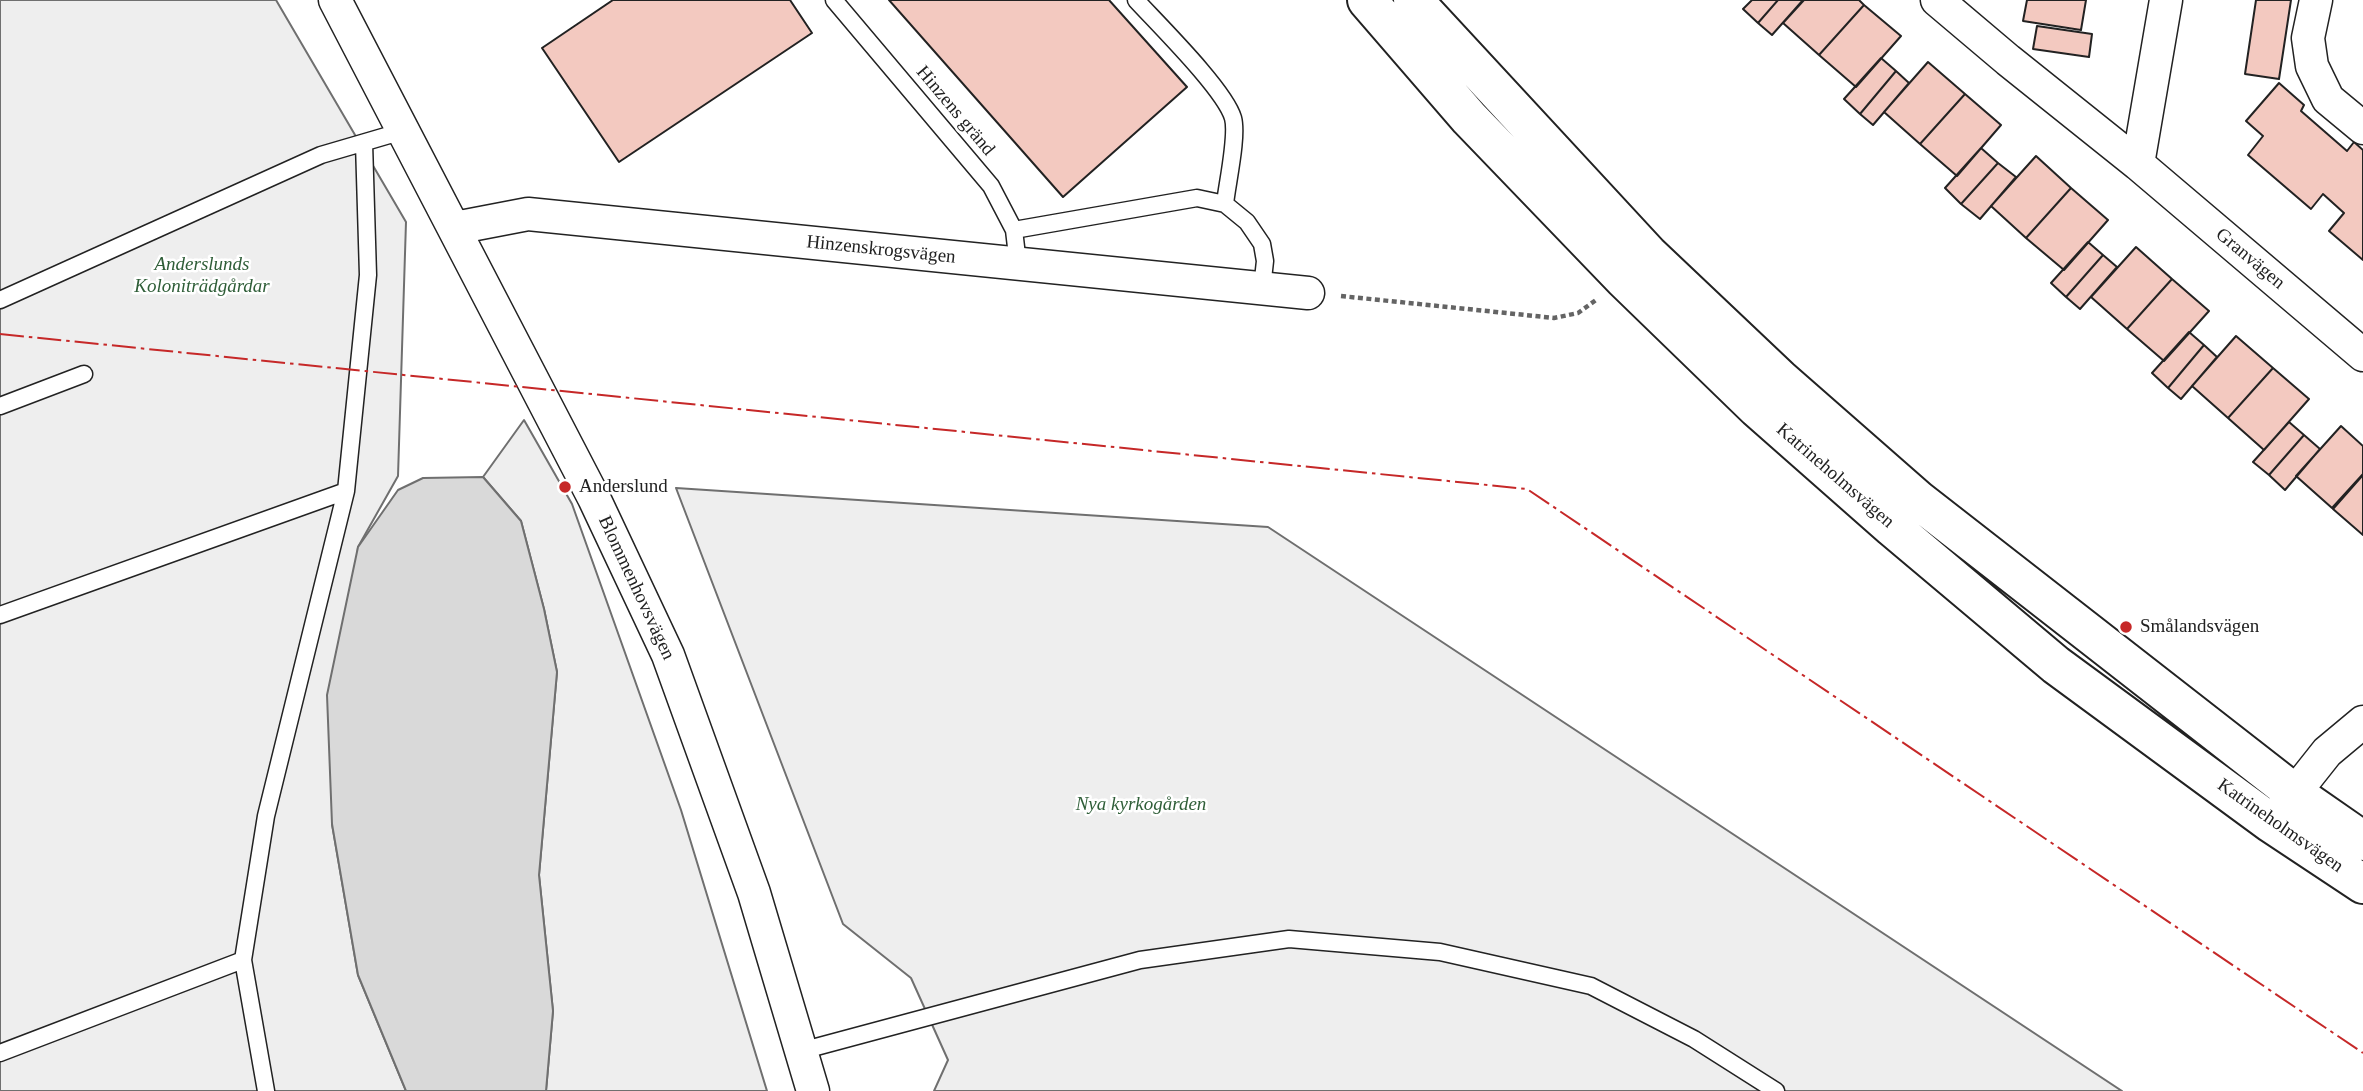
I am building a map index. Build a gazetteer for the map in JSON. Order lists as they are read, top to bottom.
{
  "streets": {
    "main road": ["Katrineholmsvägen"],
    "street": ["Hinzenskrogsvägen", "Granvägen", "Blommenhovsvägen"],
    "lane": ["Hinzens gränd"]
  },
  "crossings": [
    ["Hinzens gränd", "Hinzenskrogsvägen"],
    ["Hinzenskrogsvägen", "Blommenhovsvägen"]
  ],
  "parks": ["Anderslunds Koloniträdgårdar", "Nya kyrkogården"],
  "places": ["Anderslund", "Smålandsvägen"]
}
